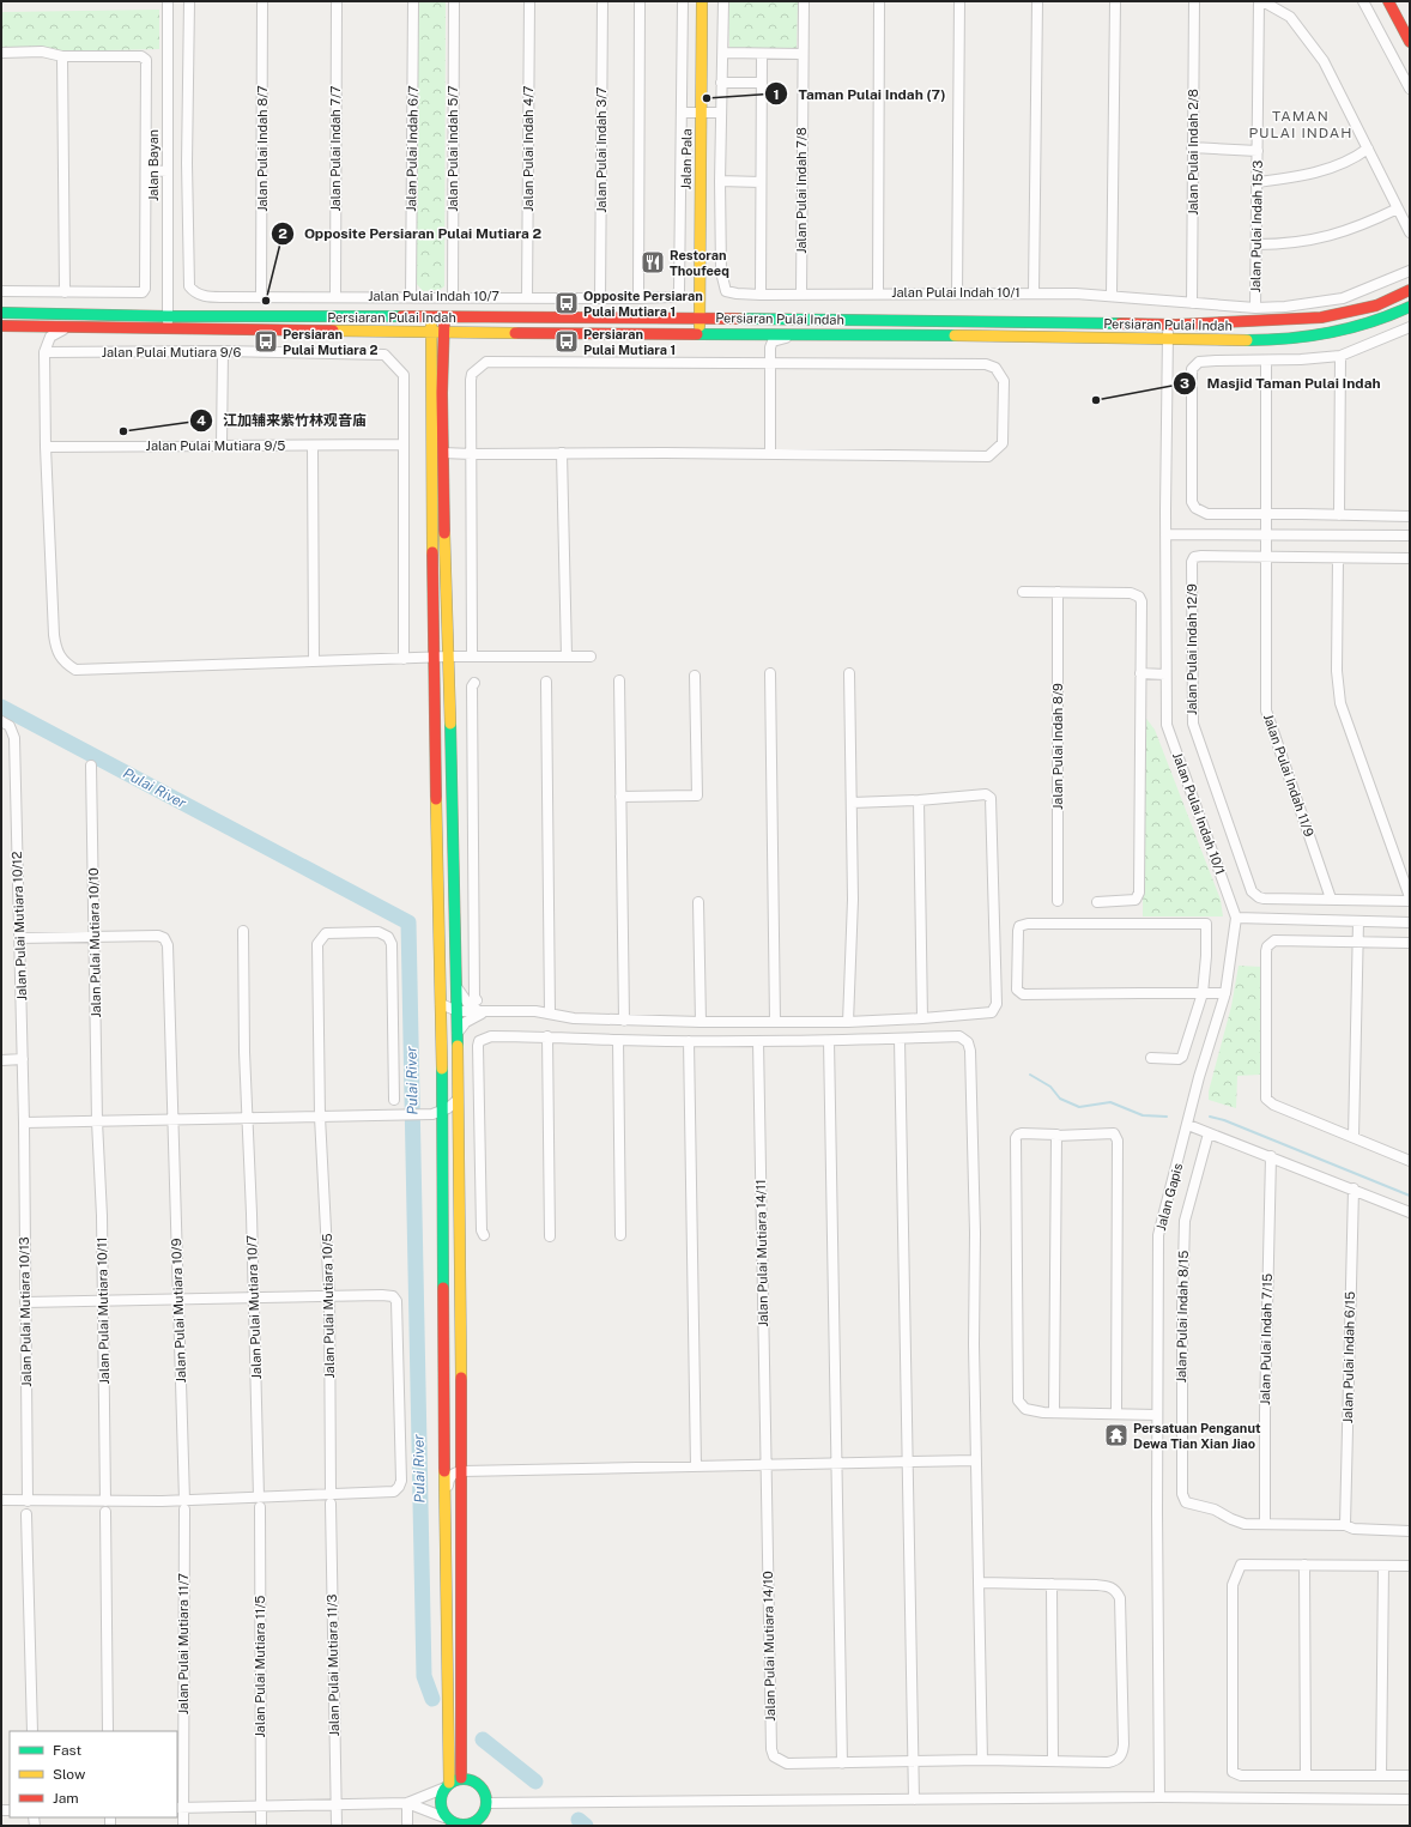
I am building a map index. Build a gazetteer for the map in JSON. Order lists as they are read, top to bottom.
{
  "streets": {
    "street": [
      "Jalan Pulai Indah 8/7",
      "Jalan Pulai Indah 7/7",
      "Jalan Pulai Indah 6/7",
      "Jalan Pulai Indah 5/7",
      "Jalan Pulai Indah 4/7",
      "Jalan Pulai Indah 3/7",
      "Jalan Pulai Indah 2/8",
      "Jalan Pala",
      "Jalan Bayan",
      "Jalan Pulai Indah 7/8",
      "Jalan Pulai Indah 15/3",
      "Jalan Pulai Indah 10/1",
      "Jalan Pulai Indah 10/7",
      "Persiaran Pulai Indah",
      "Jalan Pulai Mutiara 9/6",
      "Jalan Pulai Mutiara 9/5",
      "Jalan Pulai Indah 12/9",
      "Jalan Pulai Indah 8/9",
      "Jalan Pulai Indah 11/9",
      "Jalan Pulai Mutiara 10/12",
      "Jalan Pulai Mutiara 10/10",
      "Jalan Gapis",
      "Jalan Pulai Mutiara 14/11",
      "Jalan Pulai Mutiara 10/5",
      "Jalan Pulai Mutiara 10/7",
      "Jalan Pulai Mutiara 10/11",
      "Jalan Pulai Mutiara 10/9",
      "Jalan Pulai Mutiara 10/13",
      "Jalan Pulai Indah 8/15",
      "Jalan Pulai Indah 7/15",
      "Jalan Pulai Indah 6/15",
      "Jalan Pulai Mutiara 11/7",
      "Jalan Pulai Mutiara 14/10",
      "Jalan Pulai Mutiara 11/3",
      "Jalan Pulai Mutiara 11/5"
    ]
  },
  "crossings": [
    ["Jalan Pulai Indah 8/7", "Jalan Pulai Indah 10/7"],
    ["Jalan Pulai Indah 7/7", "Jalan Pulai Indah 10/7"],
    ["Jalan Pulai Indah 6/7", "Jalan Pulai Indah 10/7"],
    ["Jalan Pulai Indah 5/7", "Jalan Pulai Indah 10/7"],
    ["Jalan Pulai Indah 4/7", "Jalan Pulai Indah 10/7"],
    ["Jalan Pulai Indah 3/7", "Jalan Pulai Indah 10/7"],
    ["Jalan Pulai Indah 2/8", "Jalan Pulai Indah 10/1"],
    ["Jalan Pala", "Persiaran Pulai Indah"],
    ["Jalan Bayan", "Persiaran Pulai Indah"],
    ["Jalan Pulai Indah 7/8", "Jalan Pulai Indah 10/1"],
    ["Jalan Pulai Indah 15/3", "Jalan Pulai Indah 10/1"],
    ["Jalan Pulai Indah 10/1", "Persiaran Pulai Indah"],
    ["Jalan Pulai Indah 10/1", "Jalan Gapis"],
    ["Jalan Pulai Mutiara 9/6", "Jalan Pulai Mutiara 9/5"],
    ["Jalan Pulai Indah 12/9", "Jalan Pulai Indah 11/9"],
    ["Jalan Pulai Mutiara 10/12", "Jalan Pulai Mutiara 10/13"],
    ["Jalan Pulai Mutiara 10/10", "Jalan Pulai Mutiara 10/11"],
    ["Jalan Pulai Mutiara 10/10", "Jalan Pulai Mutiara 10/9"],
    ["Jalan Pulai Mutiara 14/11", "Jalan Pulai Mutiara 14/10"],
    ["Jalan Pulai Mutiara 10/5", "Jalan Pulai Mutiara 11/3"],
    ["Jalan Pulai Mutiara 10/7", "Jalan Pulai Mutiara 11/5"],
    ["Jalan Pulai Mutiara 10/9", "Jalan Pulai Mutiara 11/7"],
    ["Jalan Pulai Indah 8/15", "Jalan Pulai Indah 7/15"]
  ],
  "districts": ["TAMAN PULAI INDAH"],
  "water": ["Pulai River"],
  "places": {
    "other": [
      "Taman Pulai Indah (7)",
      "Opposite Persiaran Pulai Mutiara 2",
      "Masjid Taman Pulai Indah",
      "江加辅来紫竹林观音庙"
    ],
    "restaurant": ["Restoran Thoufeeq"],
    "bus stop": ["Opposite Persiaran Pulai Mutiara 1", "Persiaran Pulai Mutiara 2", "Persiaran Pulai Mutiara 1"],
    "temple": ["Persatuan Penganut Dewa Tian Xian Jiao"]
  },
  "legend": ["Fast", "Slow", "Jam"]
}
